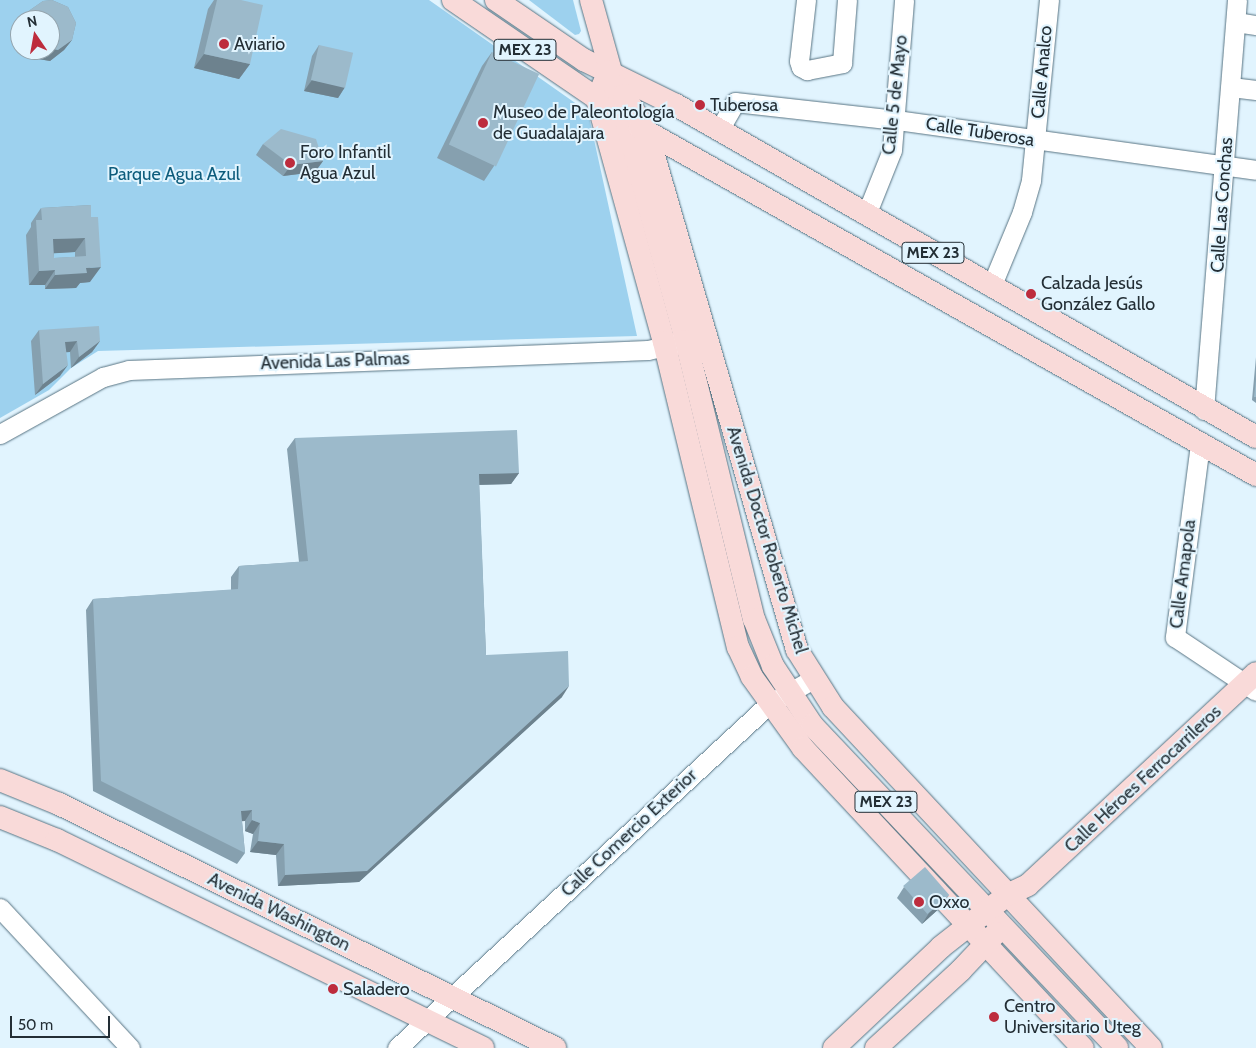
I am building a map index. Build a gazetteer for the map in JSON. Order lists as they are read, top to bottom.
{
  "streets": {
    "main road": [
      "MEX 23",
      "Avenida Doctor Roberto Michel",
      "Calle Héroes Ferrocarrileros",
      "Avenida Washington"
    ],
    "street": [
      "Calle Analco",
      "Calle 5 de Mayo",
      "Calle Tuberosa",
      "Calle Las Conchas",
      "Avenida Las Palmas",
      "Calle Amapola",
      "Calle Comercio Exterior"
    ]
  },
  "crossings": [
    ["MEX 23", "Calle Analco"],
    ["MEX 23", "Calle 5 de Mayo"],
    ["MEX 23", "Calle Tuberosa"],
    ["MEX 23", "Calle Las Conchas"],
    ["MEX 23", "Avenida Doctor Roberto Michel"],
    ["MEX 23", "Calle Amapola"],
    ["Calle Analco", "Calle Tuberosa"],
    ["Calle 5 de Mayo", "Calle Tuberosa"],
    ["Calle Tuberosa", "Calle Las Conchas"],
    ["Avenida Las Palmas", "Avenida Doctor Roberto Michel"],
    ["Avenida Doctor Roberto Michel", "Calle Héroes Ferrocarrileros"],
    ["Avenida Doctor Roberto Michel", "Calle Comercio Exterior"],
    ["Calle Amapola", "Calle Héroes Ferrocarrileros"],
    ["Calle Comercio Exterior", "Avenida Washington"]
  ],
  "parks": ["Parque Agua Azul"],
  "places": [
    "Aviario",
    "Tuberosa",
    "Museo de Paleontología de Guadalajara",
    "Foro Infantil Agua Azul",
    "Calzada Jesús González Gallo",
    "Oxxo",
    "Saladero",
    "Centro Universitario Uteg"
  ],
  "scale_bar": "50 m",
  "north": "top"
}
